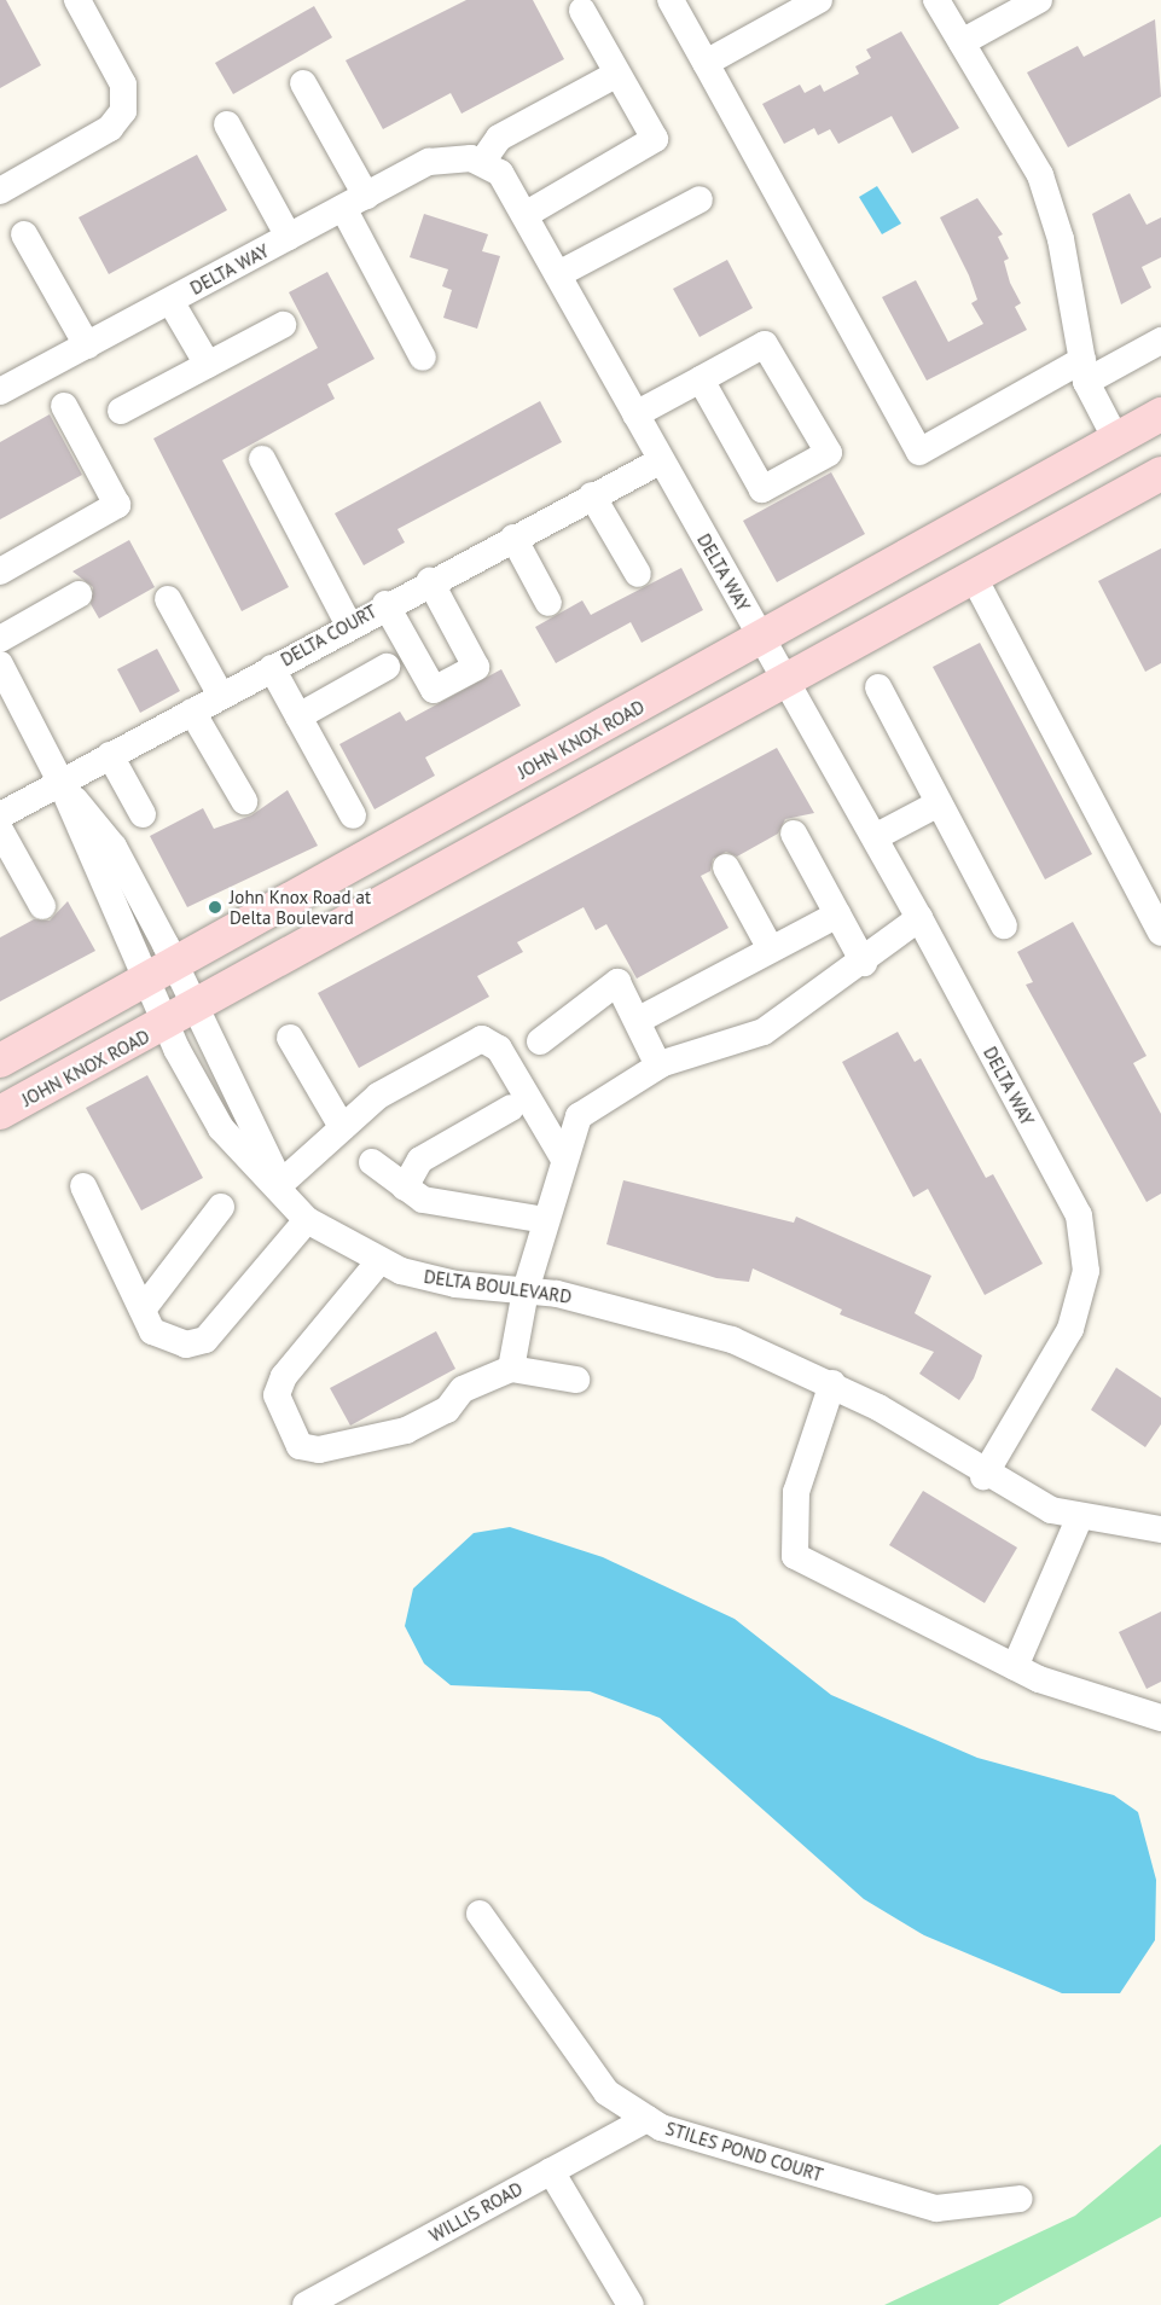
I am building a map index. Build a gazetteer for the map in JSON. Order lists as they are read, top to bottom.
{
  "streets": {
    "main road": ["JOHN KNOX ROAD"],
    "street": [
      "DELTA WAY",
      "DELTA COURT",
      "DELTA BOULEVARD",
      "STILES POND COURT",
      "WILLIS ROAD"
    ]
  },
  "crossings": [
    ["DELTA WAY", "DELTA COURT"],
    ["DELTA WAY", "JOHN KNOX ROAD"],
    ["DELTA WAY", "DELTA BOULEVARD"],
    ["DELTA COURT", "DELTA BOULEVARD"],
    ["JOHN KNOX ROAD", "DELTA BOULEVARD"],
    ["STILES POND COURT", "WILLIS ROAD"]
  ],
  "places": ["John Knox Road at Delta Boulevard"]
}
